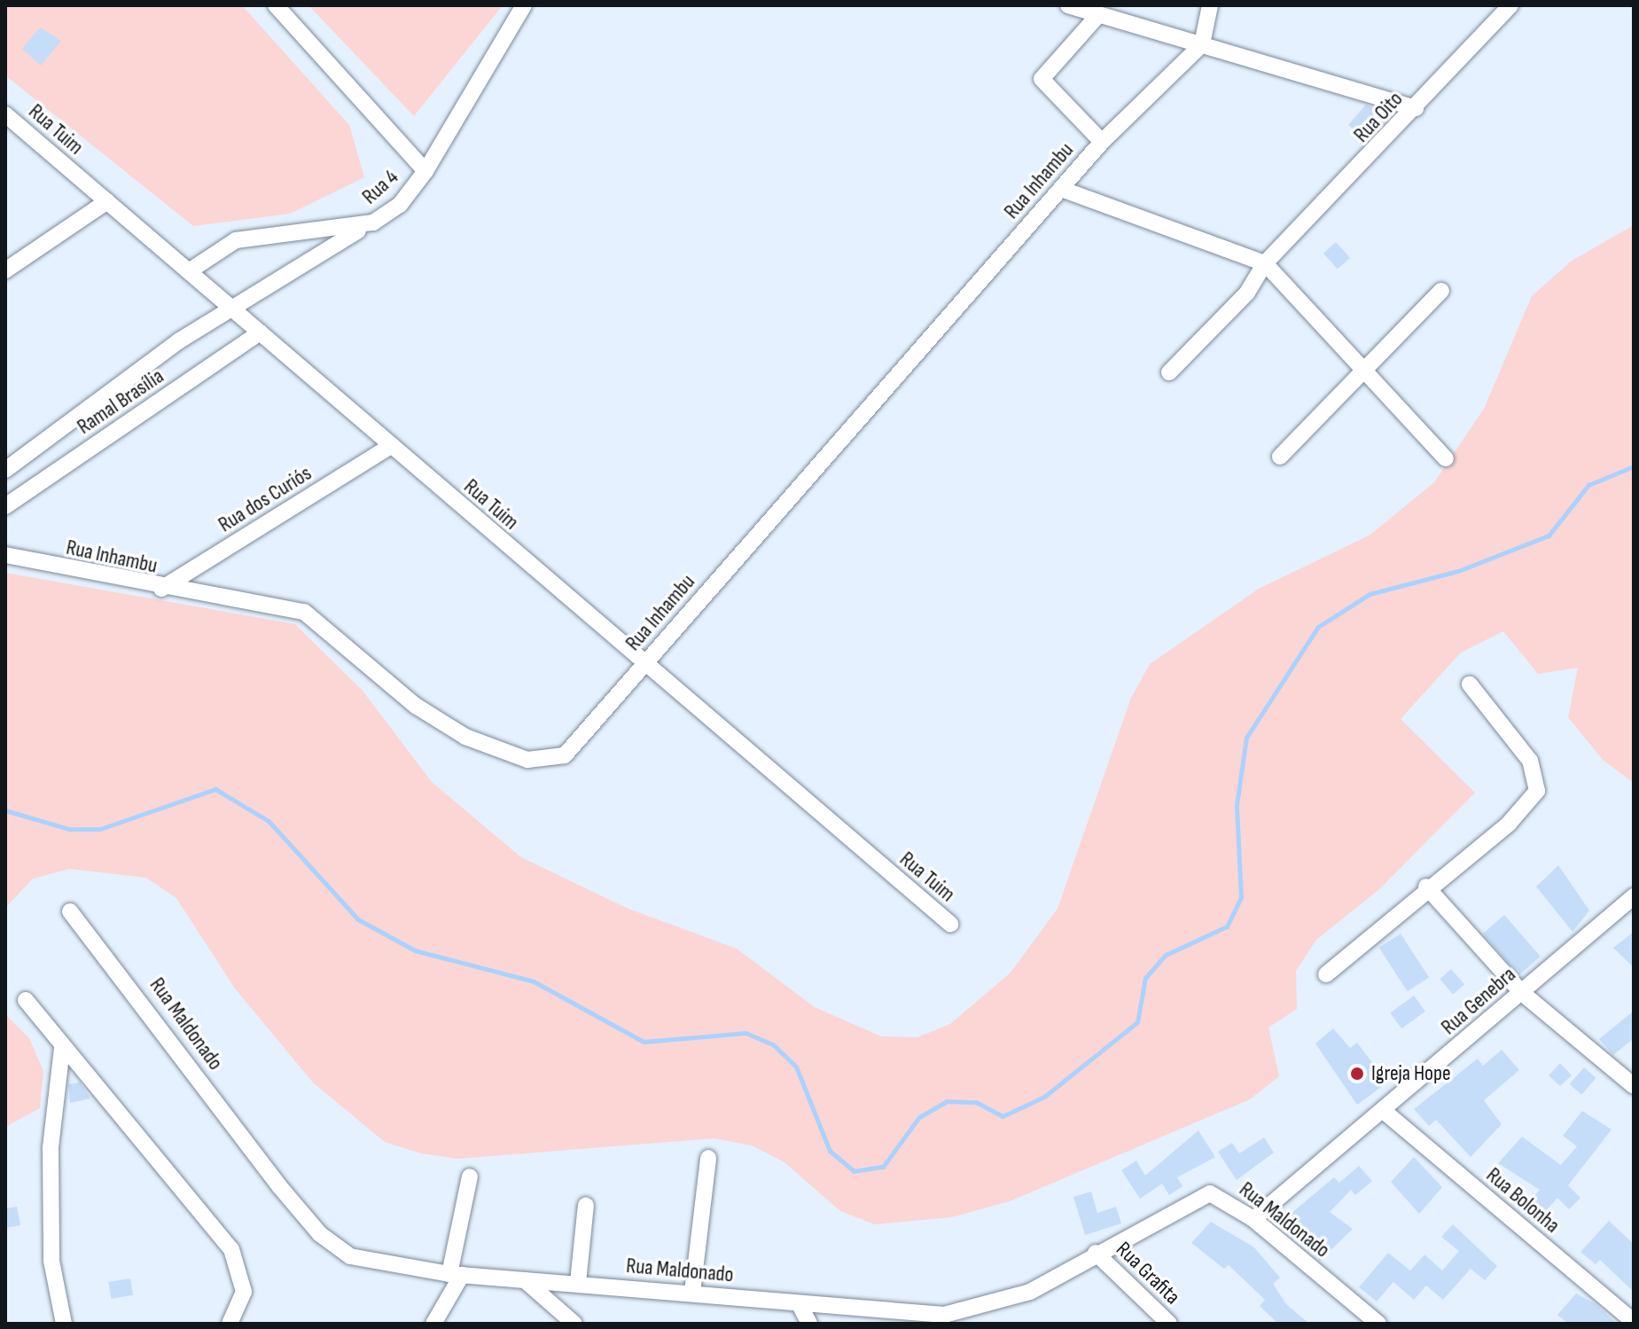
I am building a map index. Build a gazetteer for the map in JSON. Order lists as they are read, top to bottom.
{
  "streets": {
    "street": [
      "Rua Oito",
      "Rua Tuim",
      "Rua Inhambu",
      "Rua 4",
      "Ramal Brasília",
      "Rua dos Curiós",
      "Rua Genebra",
      "Rua Maldonado",
      "Rua Bolonha",
      "Rua Grafita"
    ]
  },
  "crossings": [
    ["Rua Tuim", "Rua Inhambu"],
    ["Rua Tuim", "Rua 4"],
    ["Rua Tuim", "Ramal Brasília"],
    ["Rua Tuim", "Rua dos Curiós"],
    ["Rua Inhambu", "Rua dos Curiós"],
    ["Rua 4", "Ramal Brasília"],
    ["Rua Genebra", "Rua Maldonado"],
    ["Rua Genebra", "Rua Bolonha"],
    ["Rua Maldonado", "Rua Grafita"]
  ],
  "places": ["Igreja Hope"]
}
